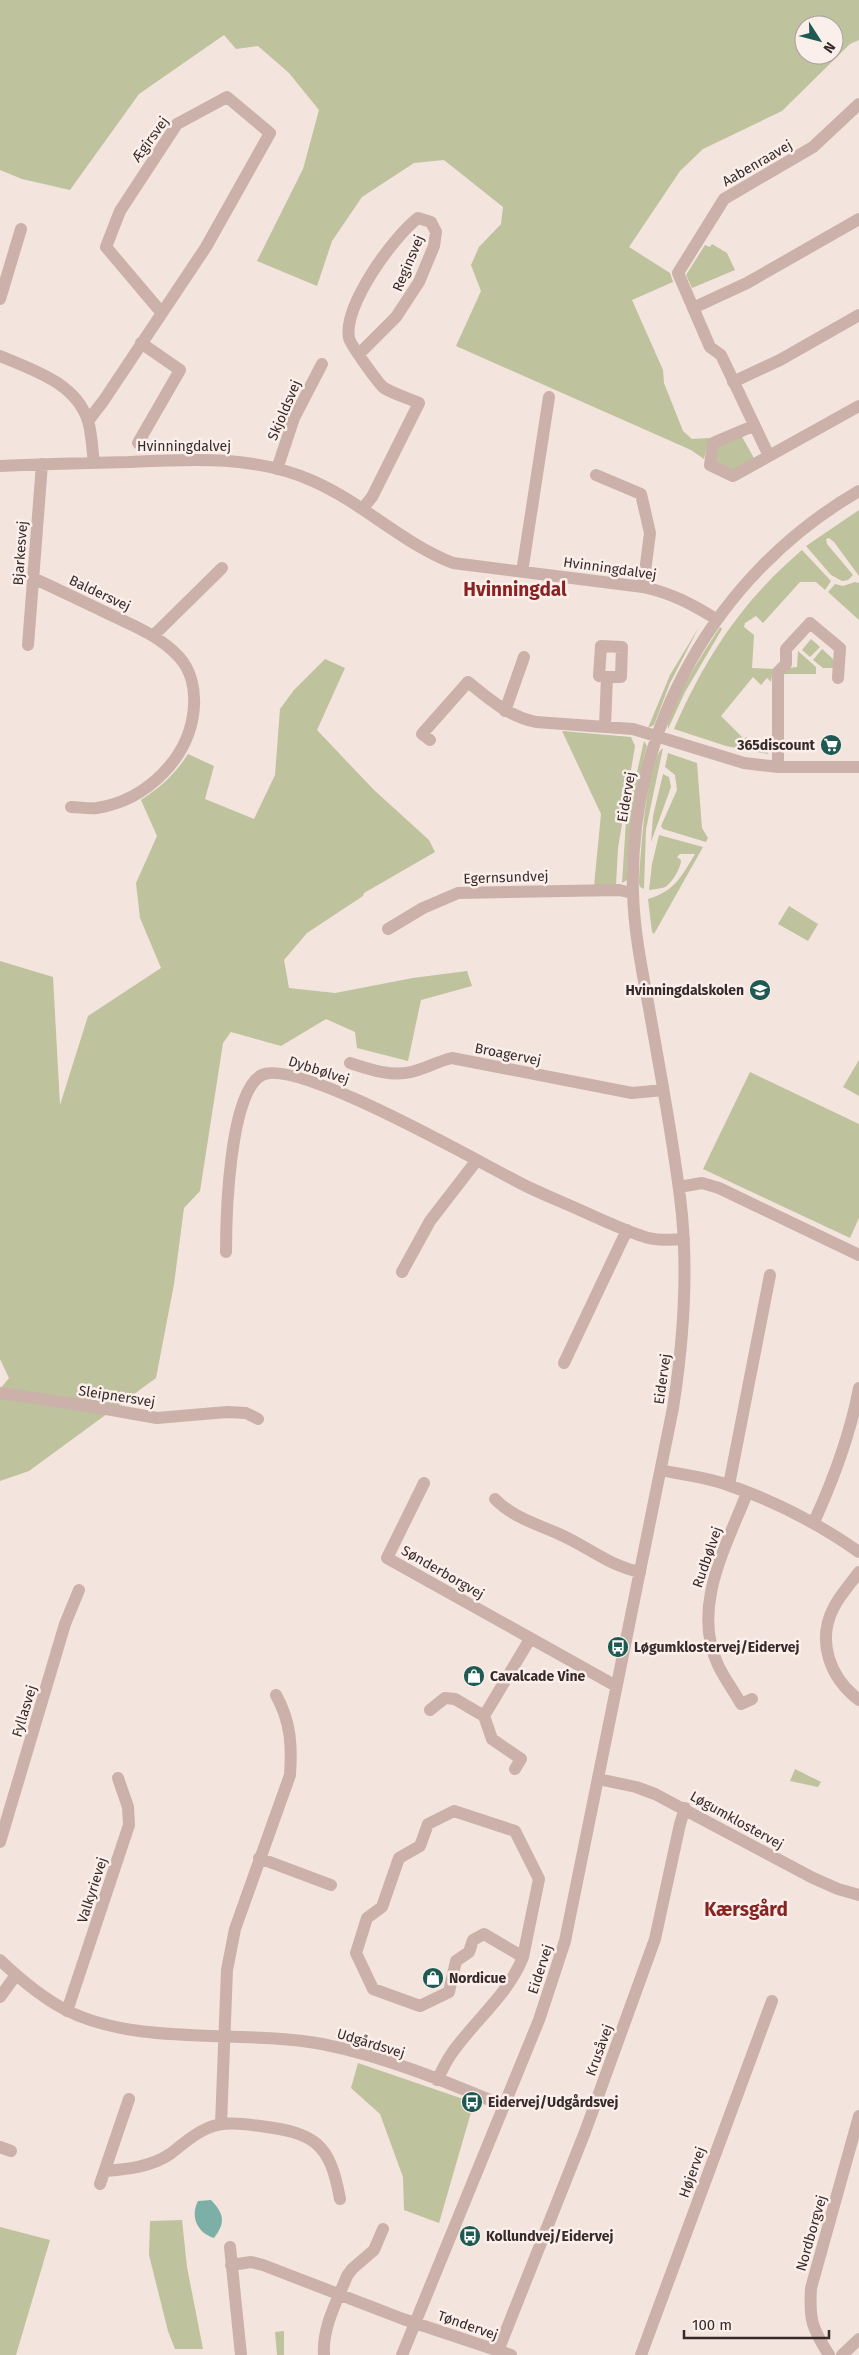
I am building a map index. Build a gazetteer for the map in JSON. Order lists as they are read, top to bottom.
{
  "streets": {
    "street": [
      "Ægirsvej",
      "Aabenraavej",
      "Reginsvej",
      "Skjoldsvej",
      "Hvinningdalvej",
      "Bjarkesvej",
      "Baldersvej",
      "Eidervej",
      "Egernsundvej",
      "Broagervej",
      "Dybbølvej",
      "Sleipnersvej",
      "Rudbølvej",
      "Sønderborgvej",
      "Fyllasvej",
      "Løgumklostervej",
      "Valkyrievej",
      "Udgårdsvej",
      "Krusåvej",
      "Højervej",
      "Nordborgvej",
      "Tøndervej"
    ]
  },
  "crossings": [
    ["Reginsvej", "Hvinningdalvej"],
    ["Skjoldsvej", "Hvinningdalvej"],
    ["Hvinningdalvej", "Bjarkesvej"],
    ["Hvinningdalvej", "Eidervej"],
    ["Bjarkesvej", "Baldersvej"],
    ["Eidervej", "Egernsundvej"],
    ["Eidervej", "Broagervej"],
    ["Eidervej", "Dybbølvej"],
    ["Eidervej", "Sønderborgvej"],
    ["Eidervej", "Løgumklostervej"],
    ["Eidervej", "Udgårdsvej"],
    ["Eidervej", "Tøndervej"],
    ["Løgumklostervej", "Krusåvej"],
    ["Valkyrievej", "Udgårdsvej"],
    ["Krusåvej", "Tøndervej"]
  ],
  "districts": ["Hvinningdal", "Kærsgård"],
  "places": {
    "supermarket": ["365discount"],
    "school or university": ["Hvinningdalskolen"],
    "bus stop": ["Løgumklostervej/Eidervej", "Eidervej/Udgårdsvej", "Kollundvej/Eidervej"],
    "shop": ["Cavalcade Vine", "Nordicue"]
  },
  "scale_bar": "100 m",
  "north": "bottom right"
}
